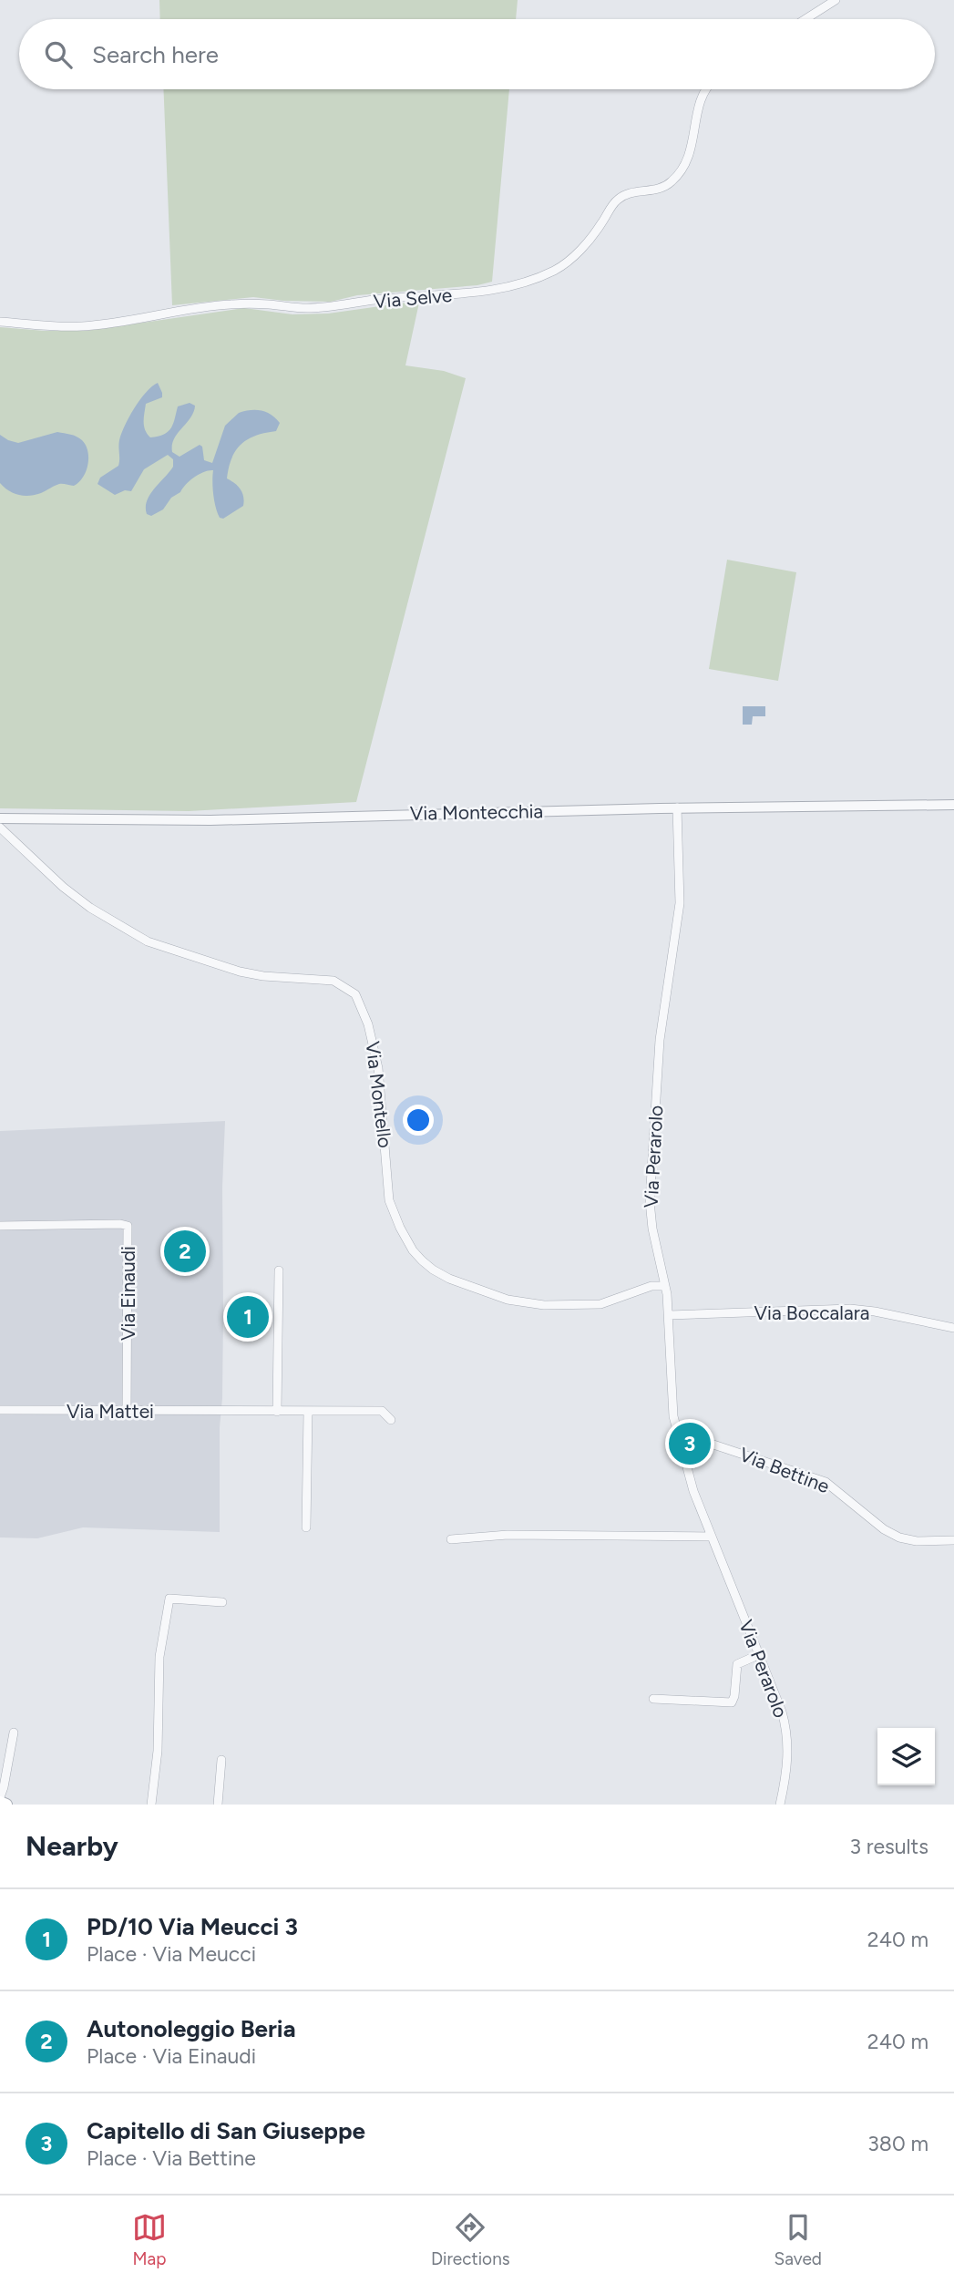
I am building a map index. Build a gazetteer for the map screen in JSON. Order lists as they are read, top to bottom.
{
  "streets": {
    "street": [
      "Via Selve",
      "Via Montecchia",
      "Via Montello",
      "Via Perarolo",
      "Via Einaudi",
      "Via Boccalara",
      "Via Mattei",
      "Via Bettine"
    ]
  },
  "crossings": [
    ["Via Montecchia", "Via Perarolo"],
    ["Via Montello", "Via Perarolo"],
    ["Via Perarolo", "Via Boccalara"],
    ["Via Perarolo", "Via Bettine"],
    ["Via Einaudi", "Via Mattei"]
  ],
  "page": {
    "search": "Search here",
    "pins": ["2", "1", "3"],
    "heading": ["Nearby", "3 results"],
    "list": [
      {
        "mark": "1",
        "name": "PD/10 Via Meucci 3",
        "note": "Place · Via Meucci",
        "value": "240 m"
      },
      {
        "mark": "2",
        "name": "Autonoleggio Beria",
        "note": "Place · Via Einaudi",
        "value": "240 m"
      },
      {
        "mark": "3",
        "name": "Capitello di San Giuseppe",
        "note": "Place · Via Bettine",
        "value": "380 m"
      }
    ],
    "nav": ["Map", "Directions", "Saved"]
  }
}
